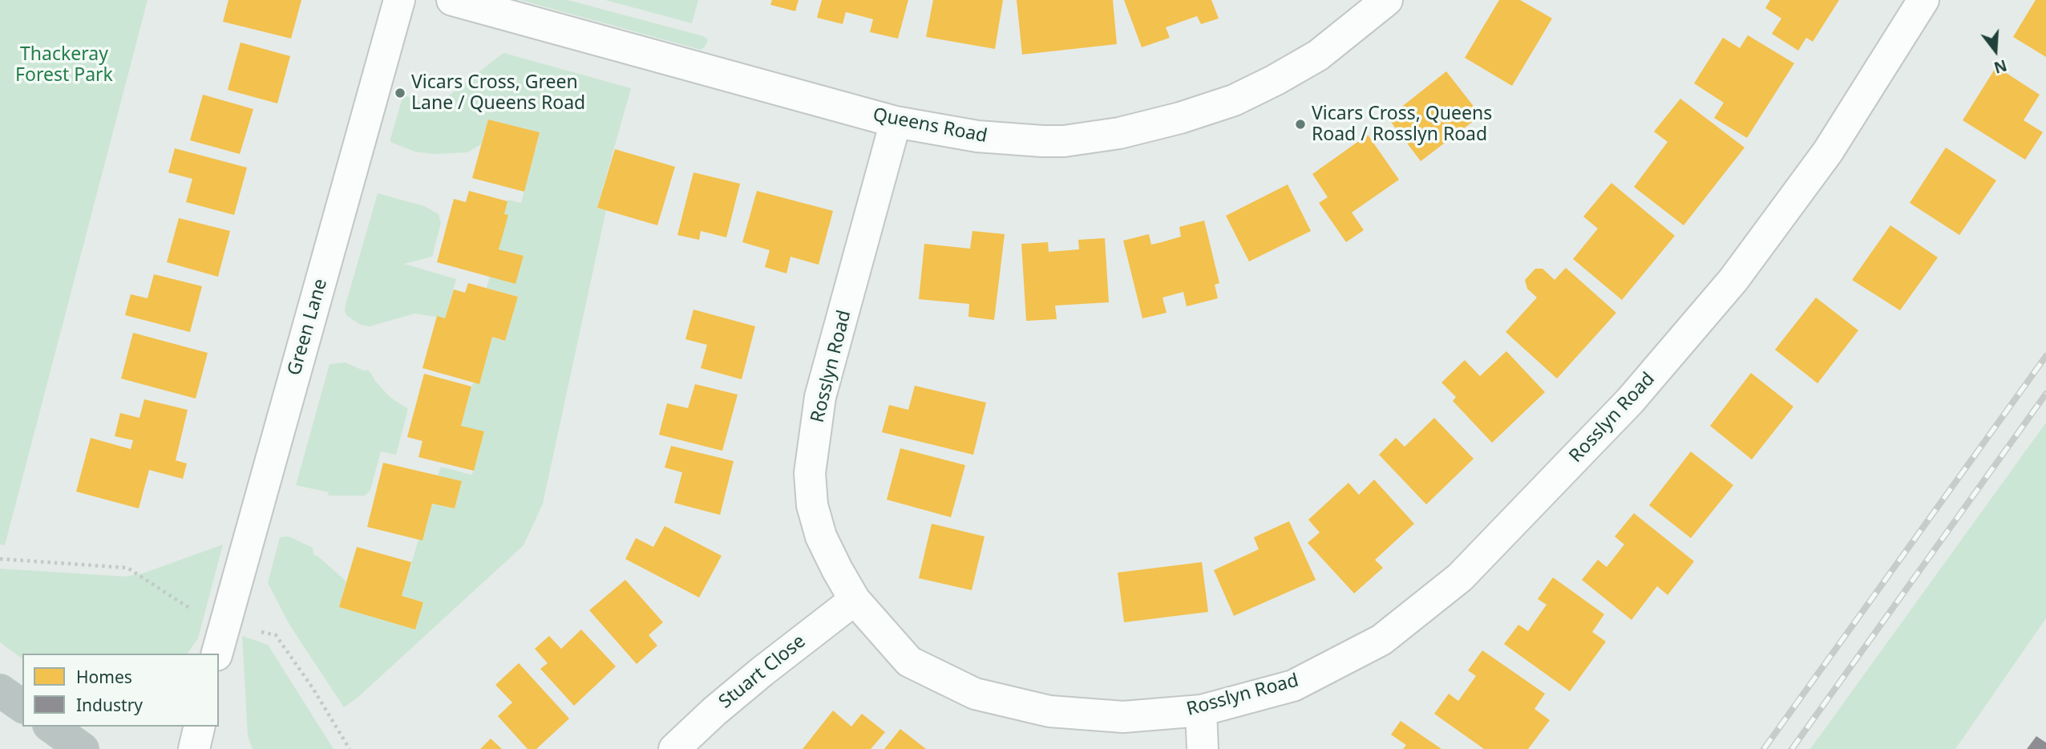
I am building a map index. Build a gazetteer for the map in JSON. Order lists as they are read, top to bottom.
{
  "streets": {
    "street": [
      "Queens Road",
      "Green Lane",
      "Rosslyn Road",
      "Stuart Close"
    ]
  },
  "crossings": [
    ["Queens Road", "Rosslyn Road"],
    ["Rosslyn Road", "Stuart Close"]
  ],
  "parks": ["Thackeray Forest Park"],
  "places": ["Vicars Cross, Green Lane / Queens Road", "Vicars Cross, Queens Road / Rosslyn Road"],
  "legend": ["Homes", "Industry"],
  "north": "bottom"
}
